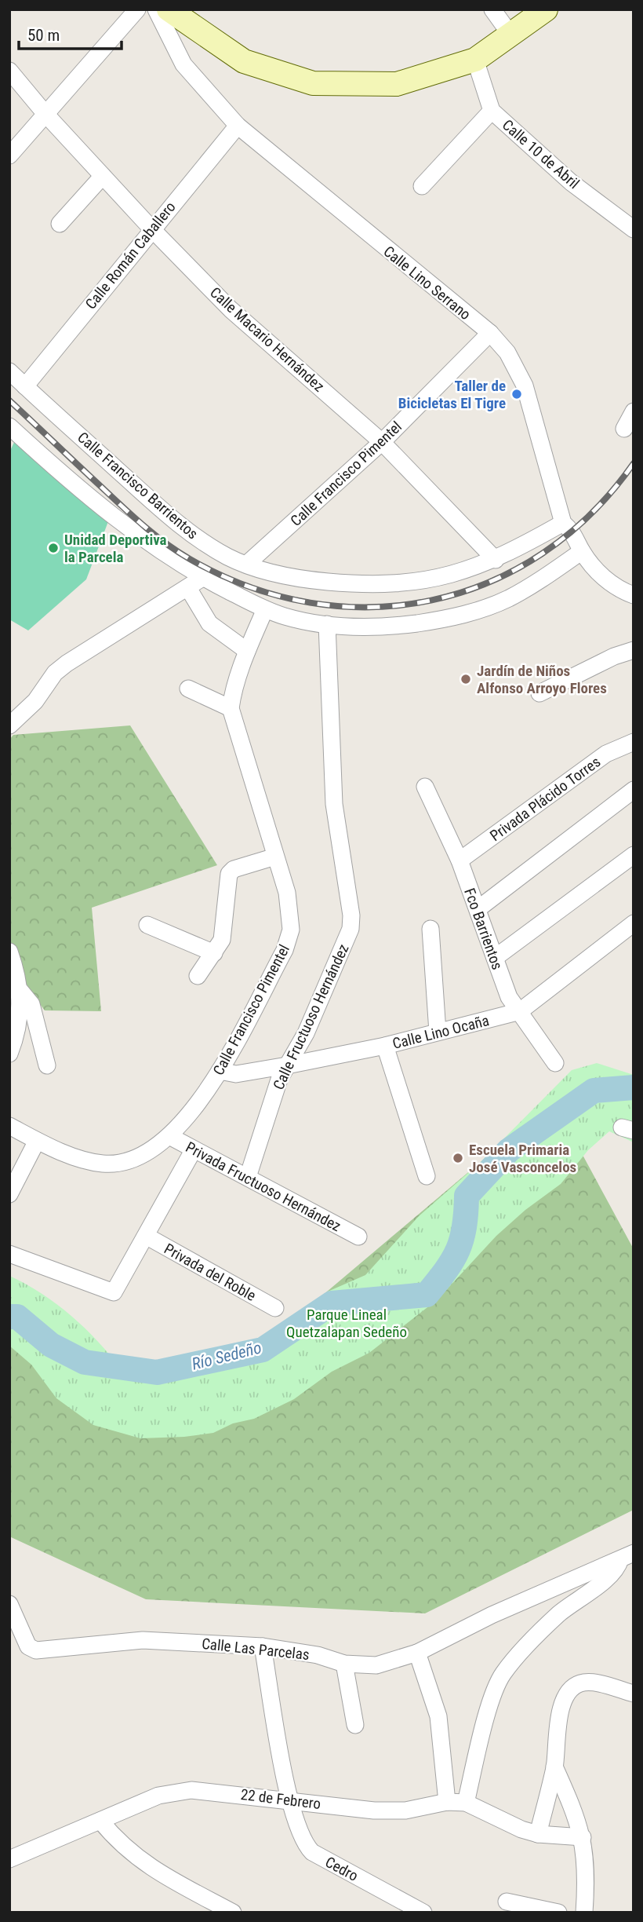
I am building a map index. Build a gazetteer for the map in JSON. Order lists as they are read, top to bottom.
{
  "streets": {
    "street": [
      "Calle 10 de Abril",
      "Calle Román Caballero",
      "Calle Lino Serrano",
      "Calle Macario Hernández",
      "Calle Francisco Pimentel",
      "Calle Francisco Barrientos",
      "Privada Plácido Torres",
      "Fco Barrientos",
      "Calle Fructuoso Hernández",
      "Calle Lino Ocaña",
      "Privada Fructuoso Hernández",
      "Privada del Roble",
      "Calle Las Parcelas",
      "22 de Febrero",
      "Cedro"
    ]
  },
  "crossings": [
    ["Calle Román Caballero", "Calle Lino Serrano"],
    ["Calle Román Caballero", "Calle Macario Hernández"],
    ["Calle Román Caballero", "Calle Francisco Barrientos"],
    ["Calle Lino Serrano", "Calle Francisco Pimentel"],
    ["Calle Lino Serrano", "Calle Francisco Barrientos"],
    ["Calle Macario Hernández", "Calle Francisco Pimentel"],
    ["Calle Macario Hernández", "Calle Francisco Barrientos"],
    ["Calle Francisco Pimentel", "Calle Francisco Barrientos"],
    ["Calle Francisco Pimentel", "Calle Lino Ocaña"],
    ["Calle Francisco Pimentel", "Privada Fructuoso Hernández"],
    ["Privada Plácido Torres", "Fco Barrientos"],
    ["Fco Barrientos", "Calle Lino Ocaña"],
    ["Calle Fructuoso Hernández", "Calle Lino Ocaña"],
    ["Calle Fructuoso Hernández", "Privada Fructuoso Hernández"],
    ["Calle Las Parcelas", "Cedro"],
    ["22 de Febrero", "Cedro"]
  ],
  "water": ["Río Sedeño"],
  "parks": ["Parque Lineal Quetzalapan Sedeño"],
  "places": [
    "Taller de Bicicletas El Tigre",
    "Unidad Deportiva la Parcela",
    "Jardín de Niños Alfonso Arroyo Flores",
    "Escuela Primaria José Vasconcelos"
  ],
  "scale_bar": "50 m"
}
